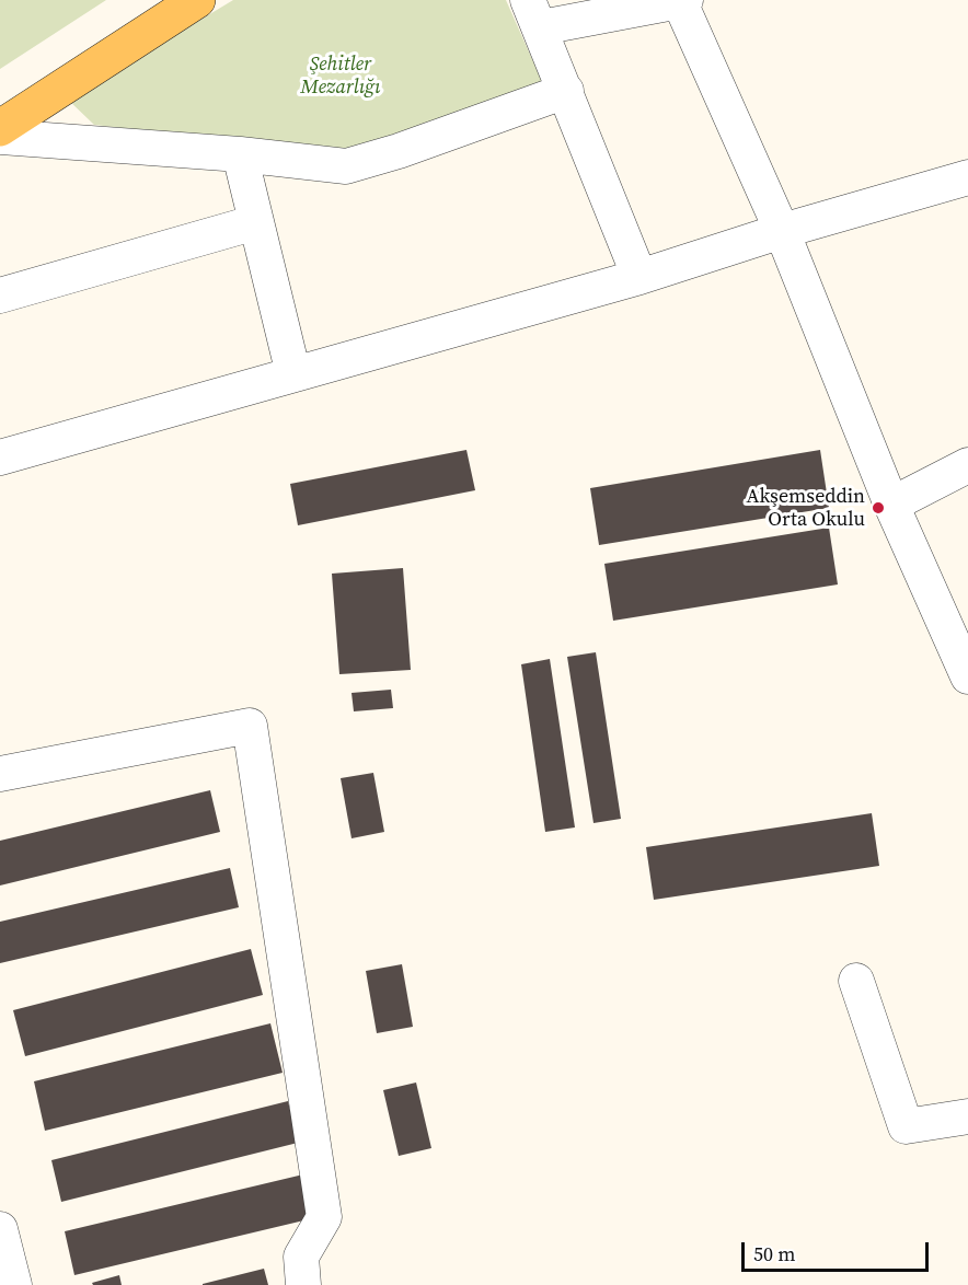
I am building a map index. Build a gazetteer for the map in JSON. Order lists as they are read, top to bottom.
{
  "parks": ["Şehitler Mezarlığı"],
  "places": ["Akşemseddin Orta Okulu"],
  "scale_bar": "50 m"
}
